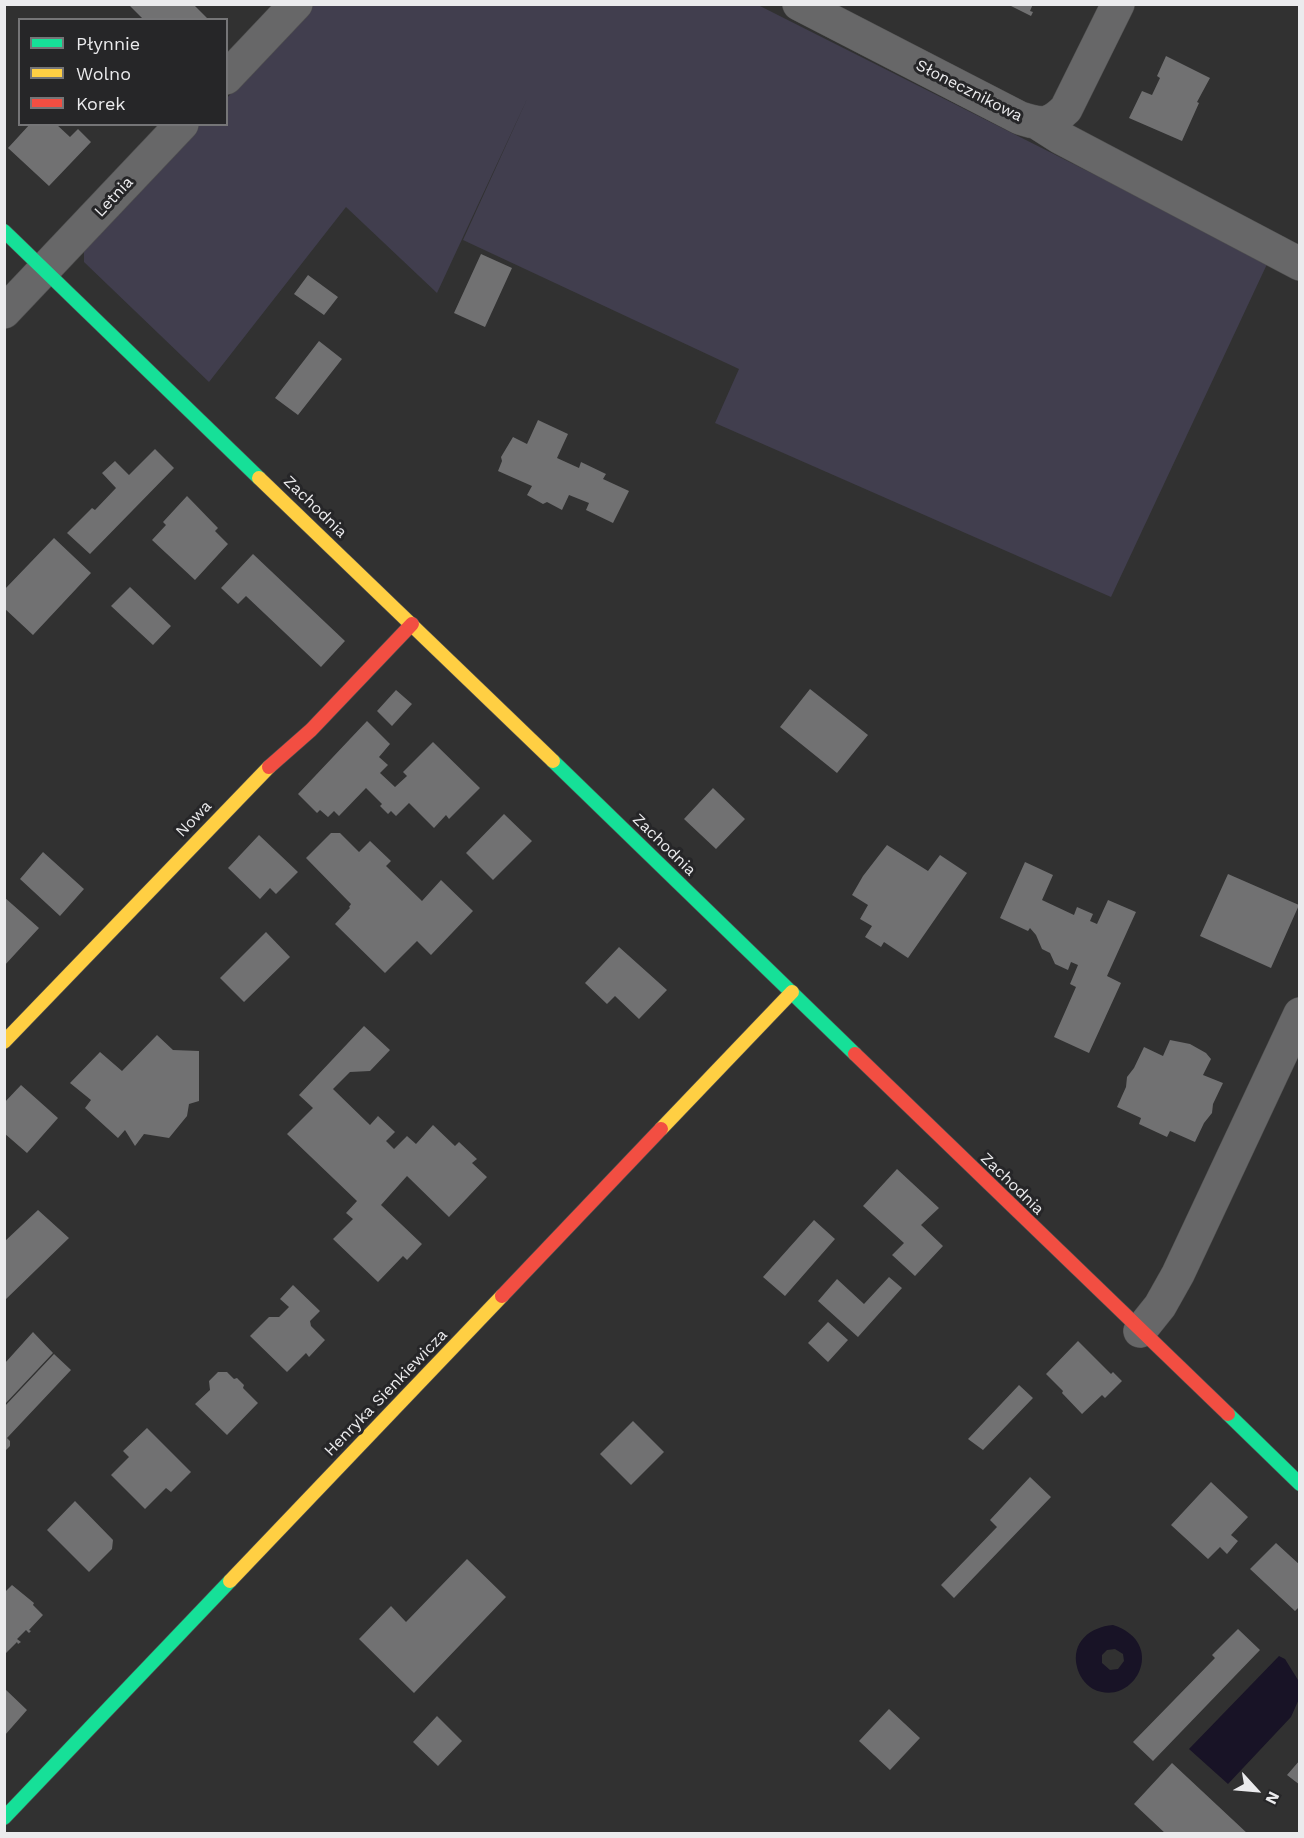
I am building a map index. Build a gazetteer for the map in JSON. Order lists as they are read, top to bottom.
{
  "streets": {
    "street": [
      "Słonecznikowa",
      "Letnia",
      "Zachodnia",
      "Nowa",
      "Henryka Sienkiewicza"
    ]
  },
  "crossings": [
    ["Letnia", "Zachodnia"],
    ["Zachodnia", "Nowa"],
    ["Zachodnia", "Henryka Sienkiewicza"]
  ],
  "legend": ["Płynnie", "Wolno", "Korek"],
  "north": "bottom right"
}
